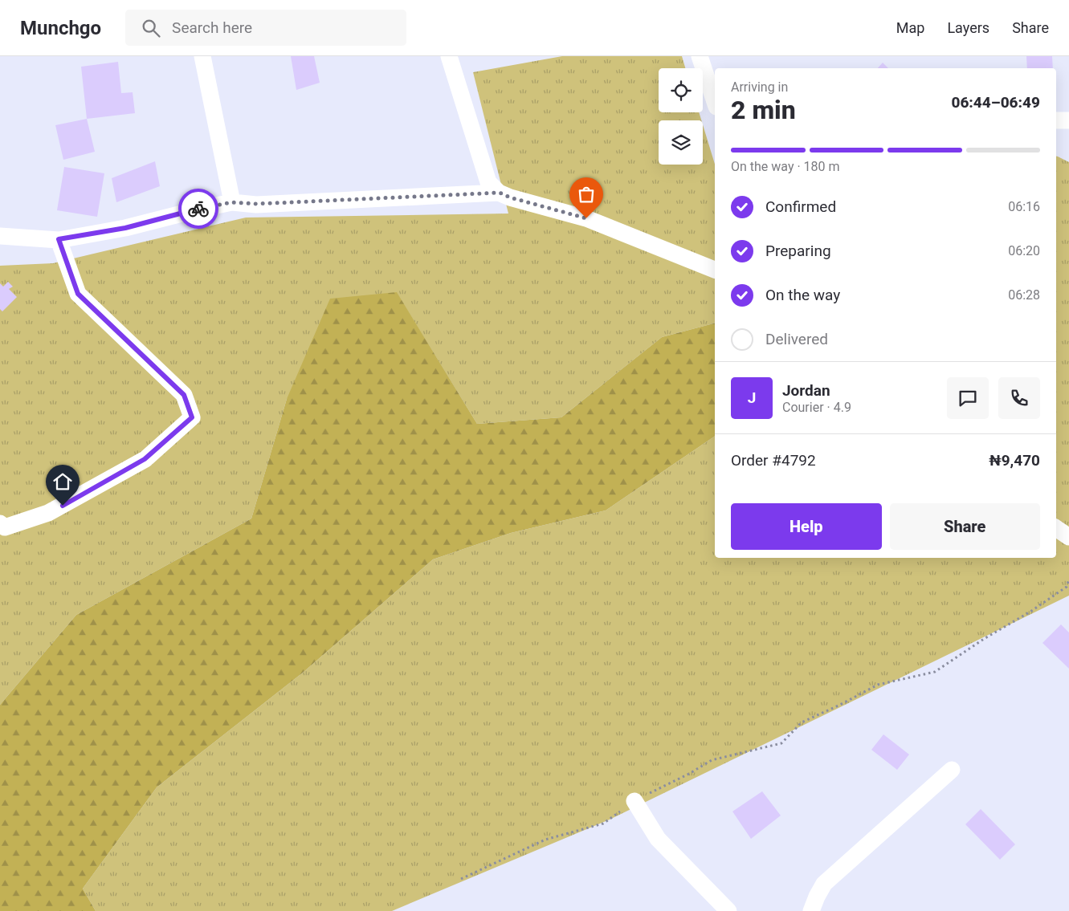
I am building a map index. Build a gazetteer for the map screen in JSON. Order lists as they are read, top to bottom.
{
  "page": {
    "header": "Munchgo",
    "search": "Search here",
    "nav": ["Map", "Layers", "Share"],
    "heading": ["2 min", "Arriving in", "06:44–06:49"],
    "panel": [
      "Jordan",
      "Courier · 4.9",
      "Order #4792",
      "₦9,470"
    ],
    "bar": "On the way · 180 m",
    "list": [
      ["Confirmed", "06:16"],
      ["Preparing", "06:20"],
      ["On the way", "06:28"],
      "Delivered"
    ],
    "round": "J",
    "buttons": ["Help", "Share"]
  }
}
